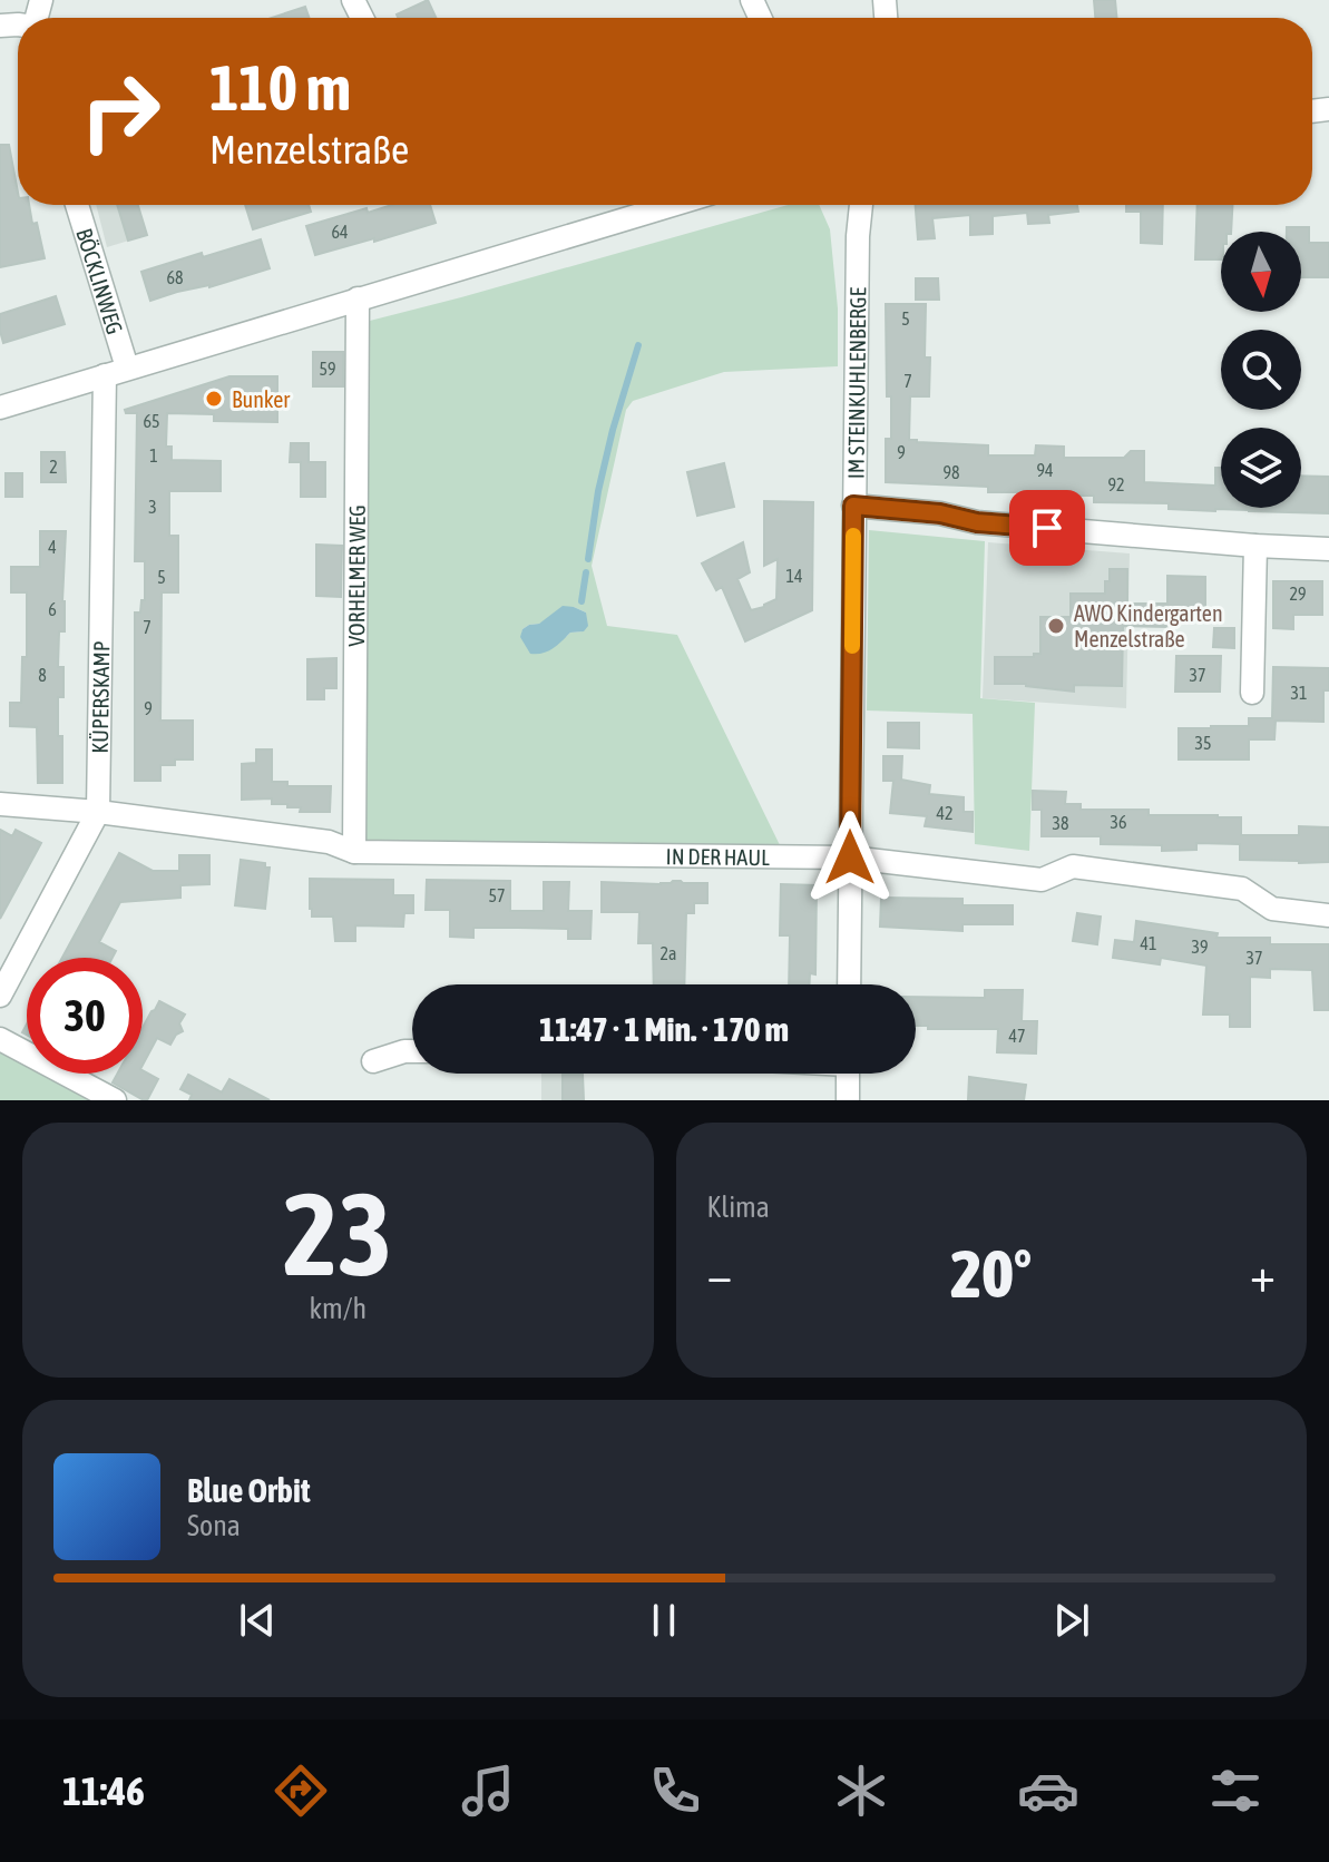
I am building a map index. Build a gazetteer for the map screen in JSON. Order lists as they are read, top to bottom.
{
  "streets": {
    "street": [
      "BÖCKLINWEG",
      "IM STEINKUHLENBERGE",
      "VORHELMER WEG",
      "KÜPERSKAMP",
      "IN DER HAUL"
    ]
  },
  "crossings": [
    ["IM STEINKUHLENBERGE", "IN DER HAUL"],
    ["VORHELMER WEG", "IN DER HAUL"],
    ["KÜPERSKAMP", "IN DER HAUL"]
  ],
  "places": ["Bunker", "AWO Kindergarten Menzelstraße"],
  "house_numbers": [
    "64",
    "68",
    "5",
    "59",
    "7",
    "65",
    "9",
    "1",
    "2",
    "94",
    "98",
    "92",
    "3",
    "4",
    "14",
    "5",
    "29",
    "6",
    "7",
    "8",
    "37",
    "31",
    "9",
    "35",
    "42",
    "36",
    "38",
    "57",
    "41",
    "39",
    "2a",
    "37",
    "47"
  ],
  "north": "bottom",
  "page": {
    "turn": ["110 m", "Menzelstraße"],
    "limit": "30",
    "trip": "11:47 · 1 Min. · 170 m",
    "tile": [
      ["23", "km/h"],
      "Klima"
    ],
    "heat": ["−", "20°", "+"],
    "song": ["Blue Orbit", "Sona"],
    "tabs": "11:46"
  }
}
